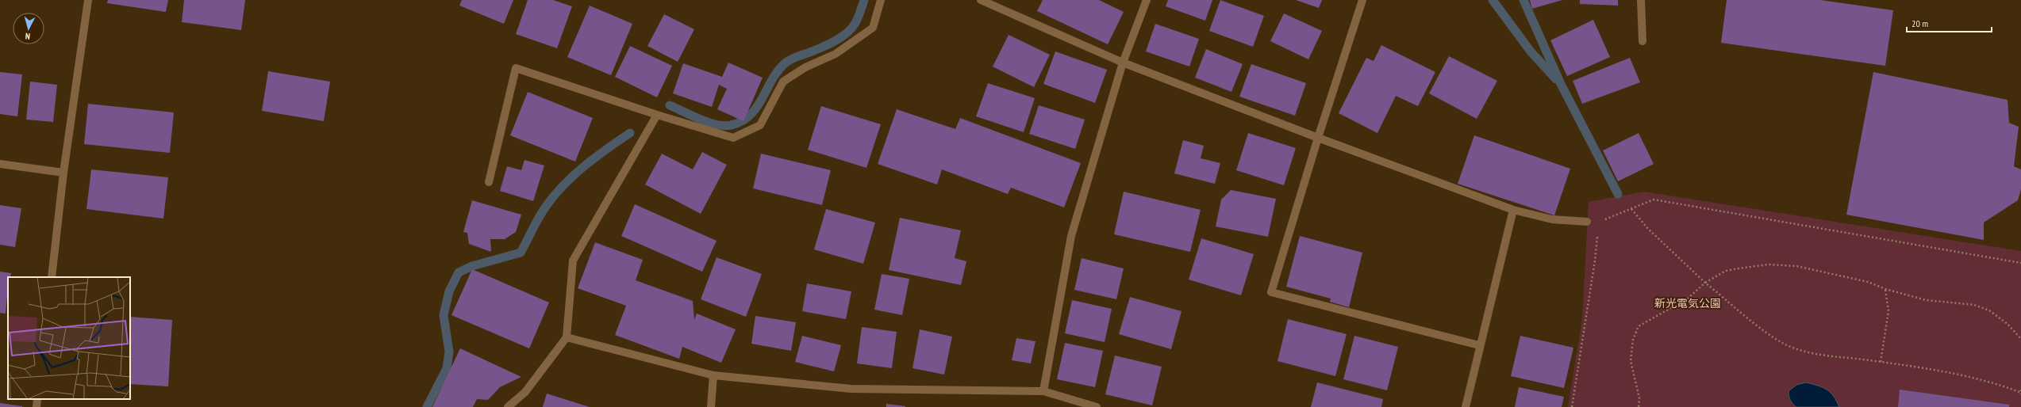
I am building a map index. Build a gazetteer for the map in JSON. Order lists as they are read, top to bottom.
{
  "parks": ["新光電気公園"],
  "scale_bar": "20 m",
  "north": "bottom"
}
